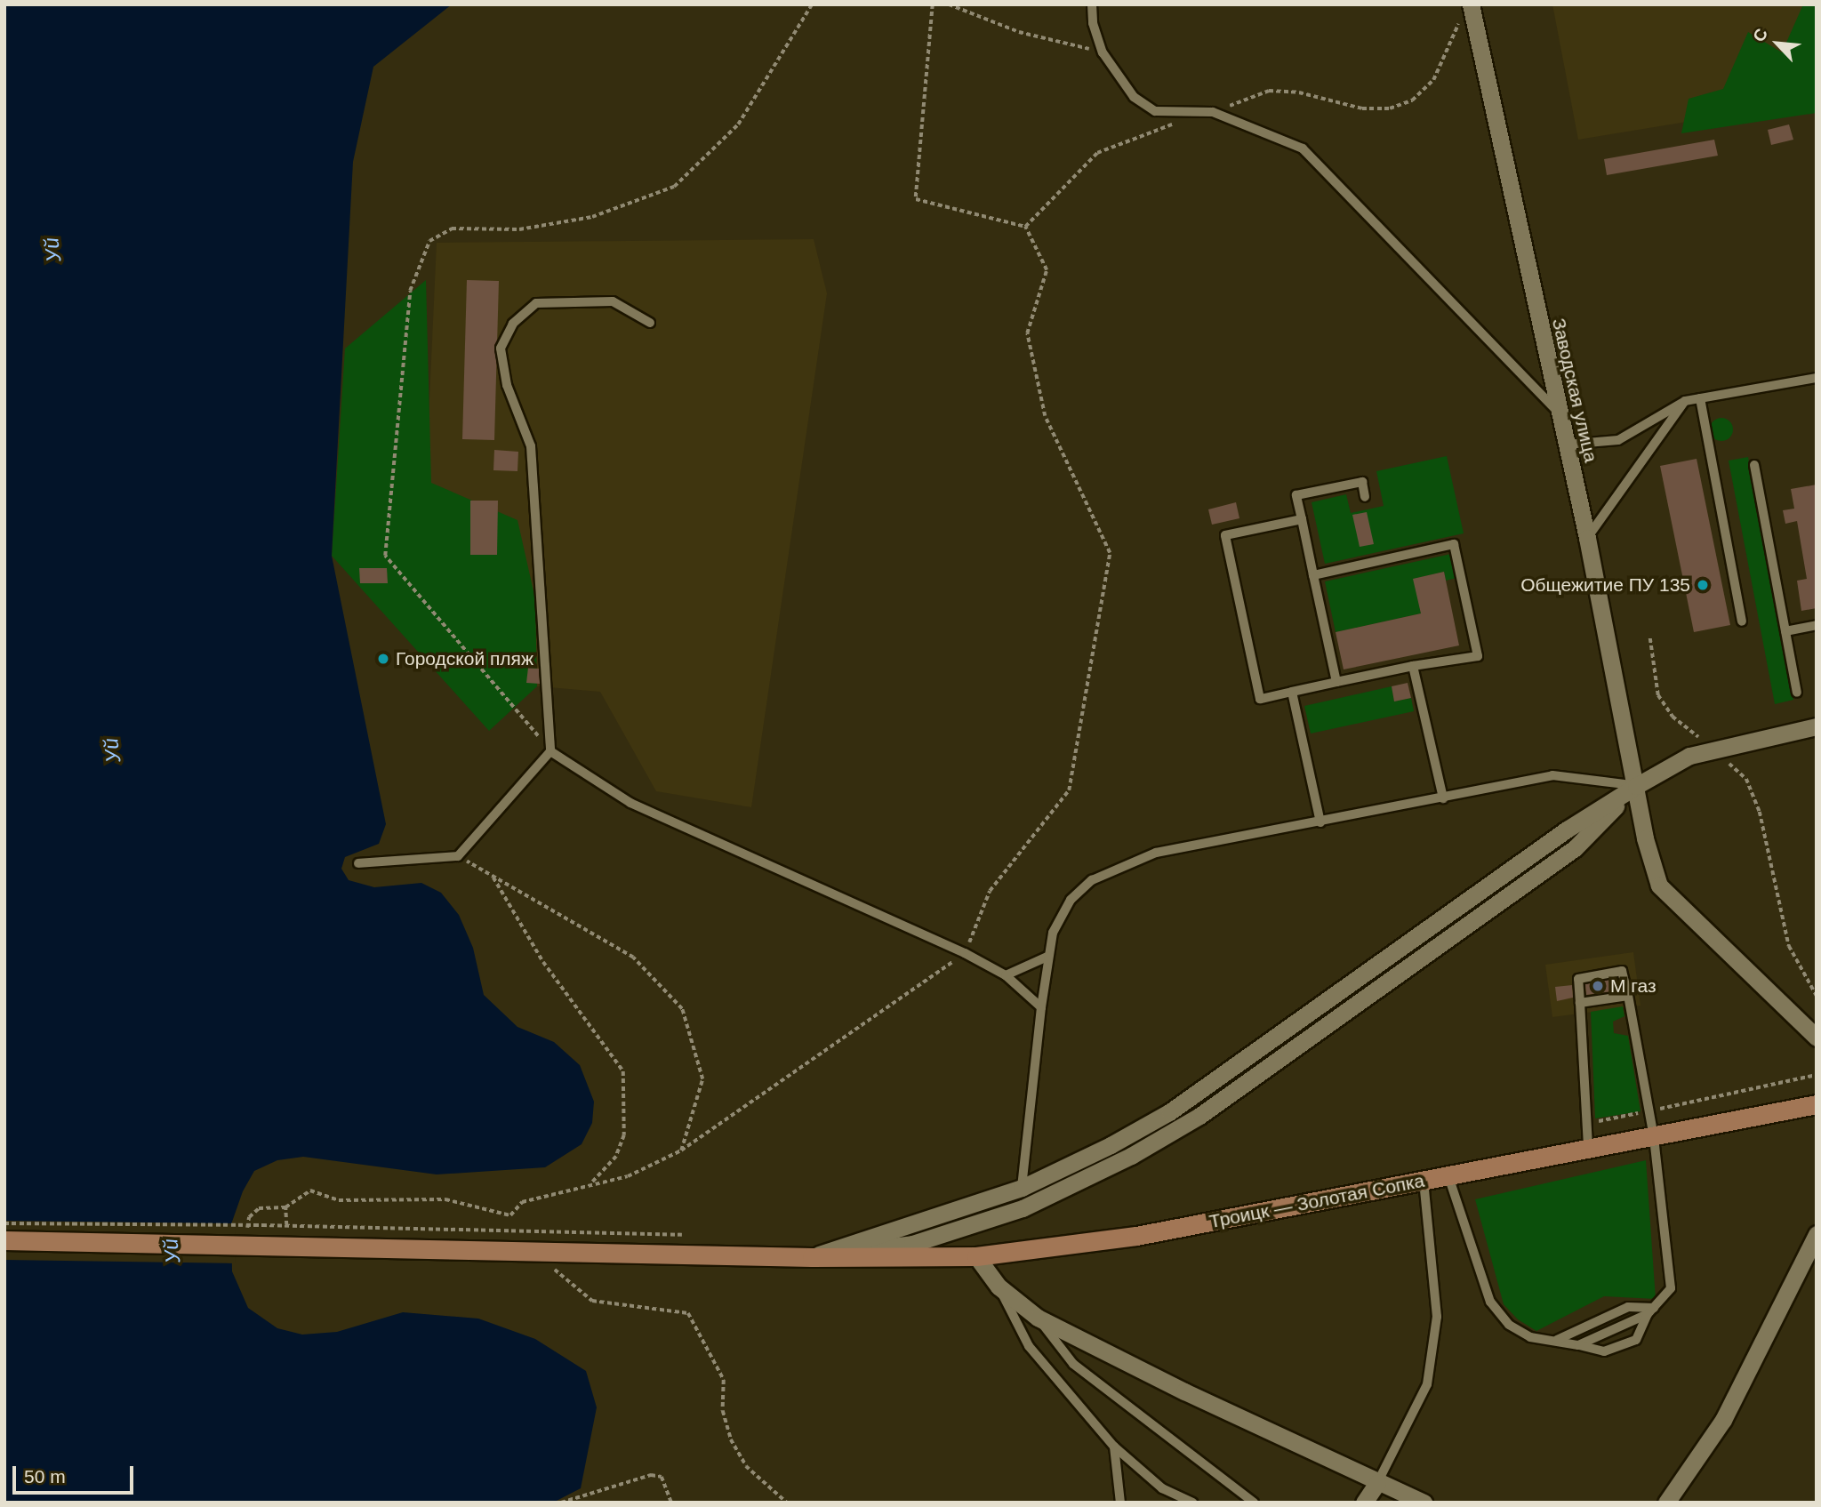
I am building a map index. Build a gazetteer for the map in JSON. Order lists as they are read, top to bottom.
{
  "streets": {
    "street": ["Заводская улица", "Троицк — Золотая Сопка"]
  },
  "water": ["Уй"],
  "places": ["Общежитие ПУ 135", "Городской пляж", "М газ"],
  "scale_bar": "50 m",
  "north": "top left"
}
